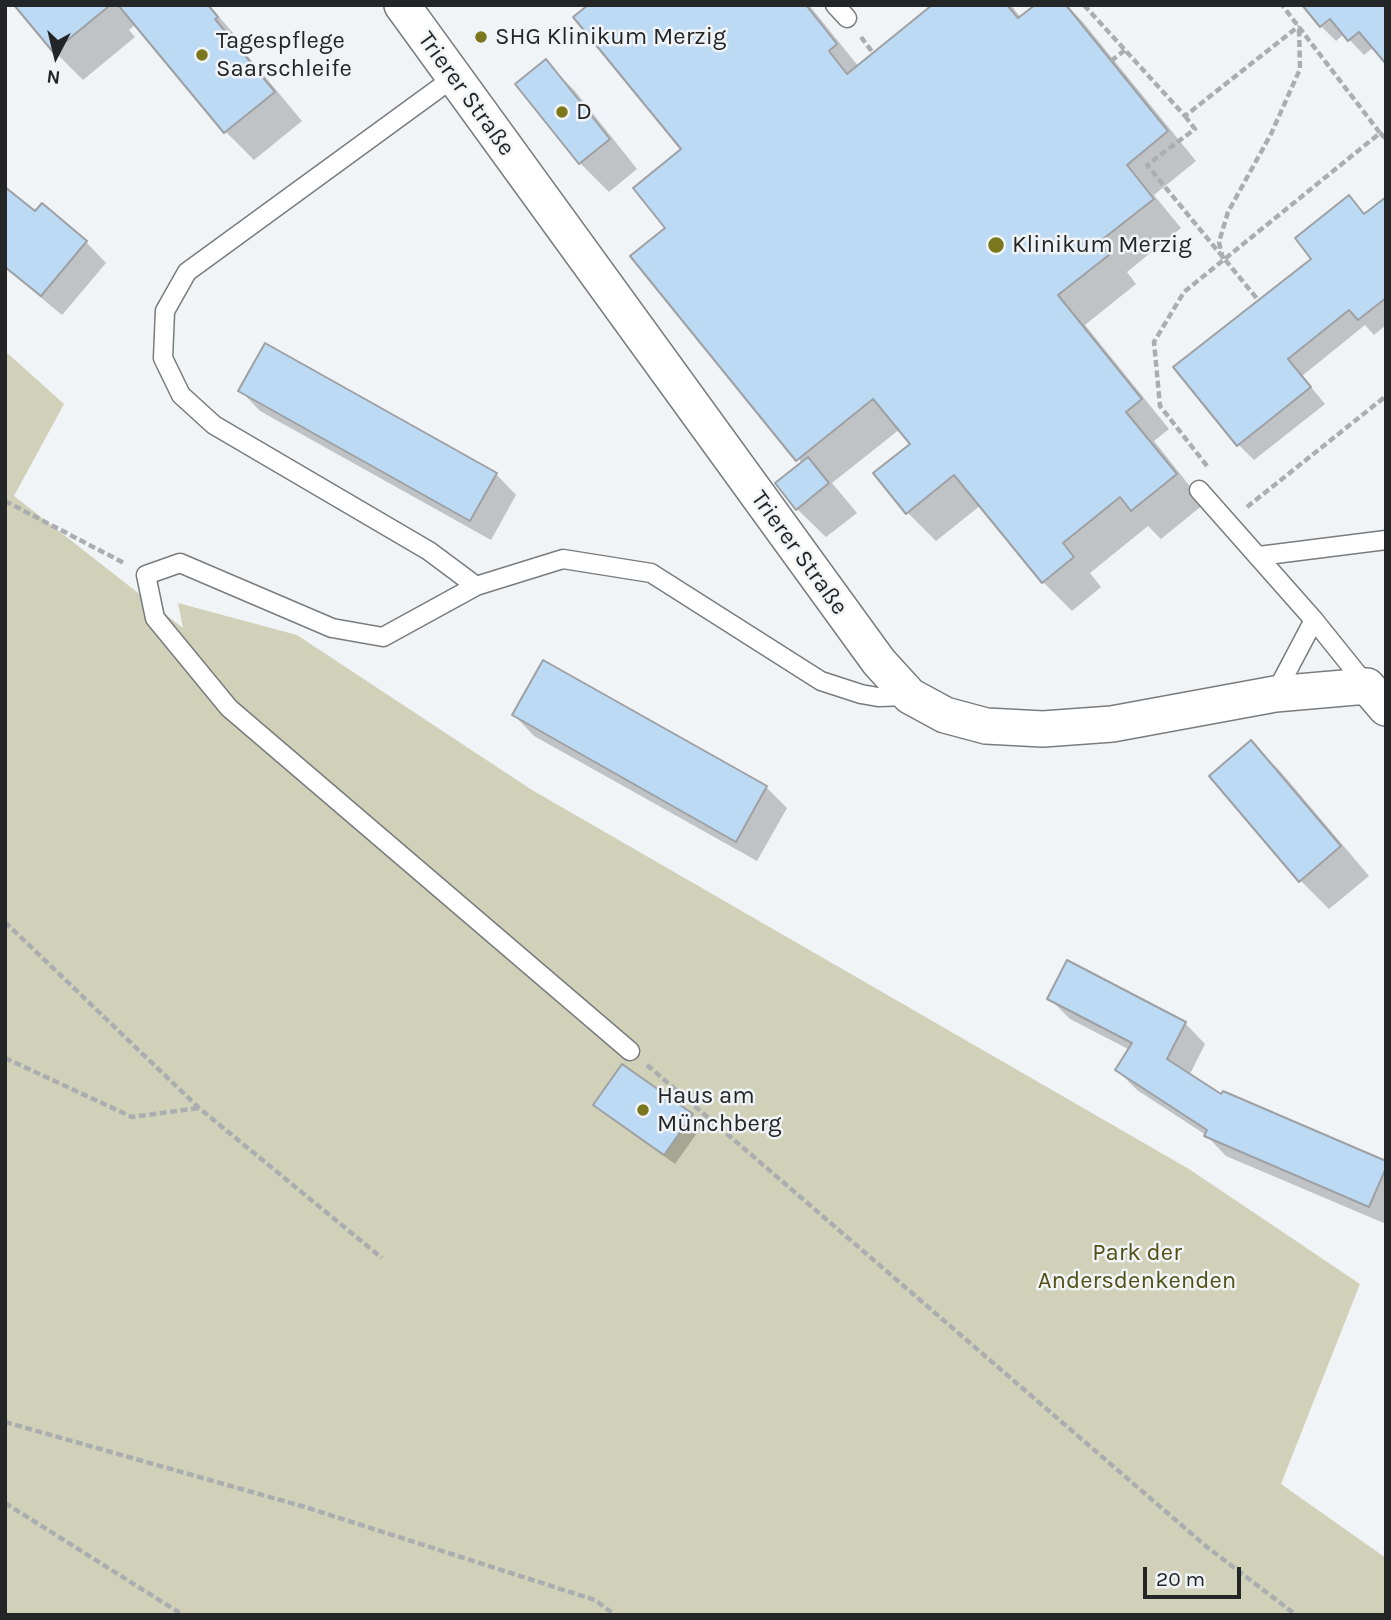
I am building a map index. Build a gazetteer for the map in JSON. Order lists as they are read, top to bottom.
{
  "streets": {
    "street": ["Trierer Straße"]
  },
  "parks": ["Park der Andersdenkenden"],
  "places": [
    "SHG Klinikum Merzig",
    "Tagespflege Saarschleife",
    "D",
    "Klinikum Merzig",
    "Haus am Münchberg"
  ],
  "scale_bar": "20 m",
  "north": "bottom"
}
